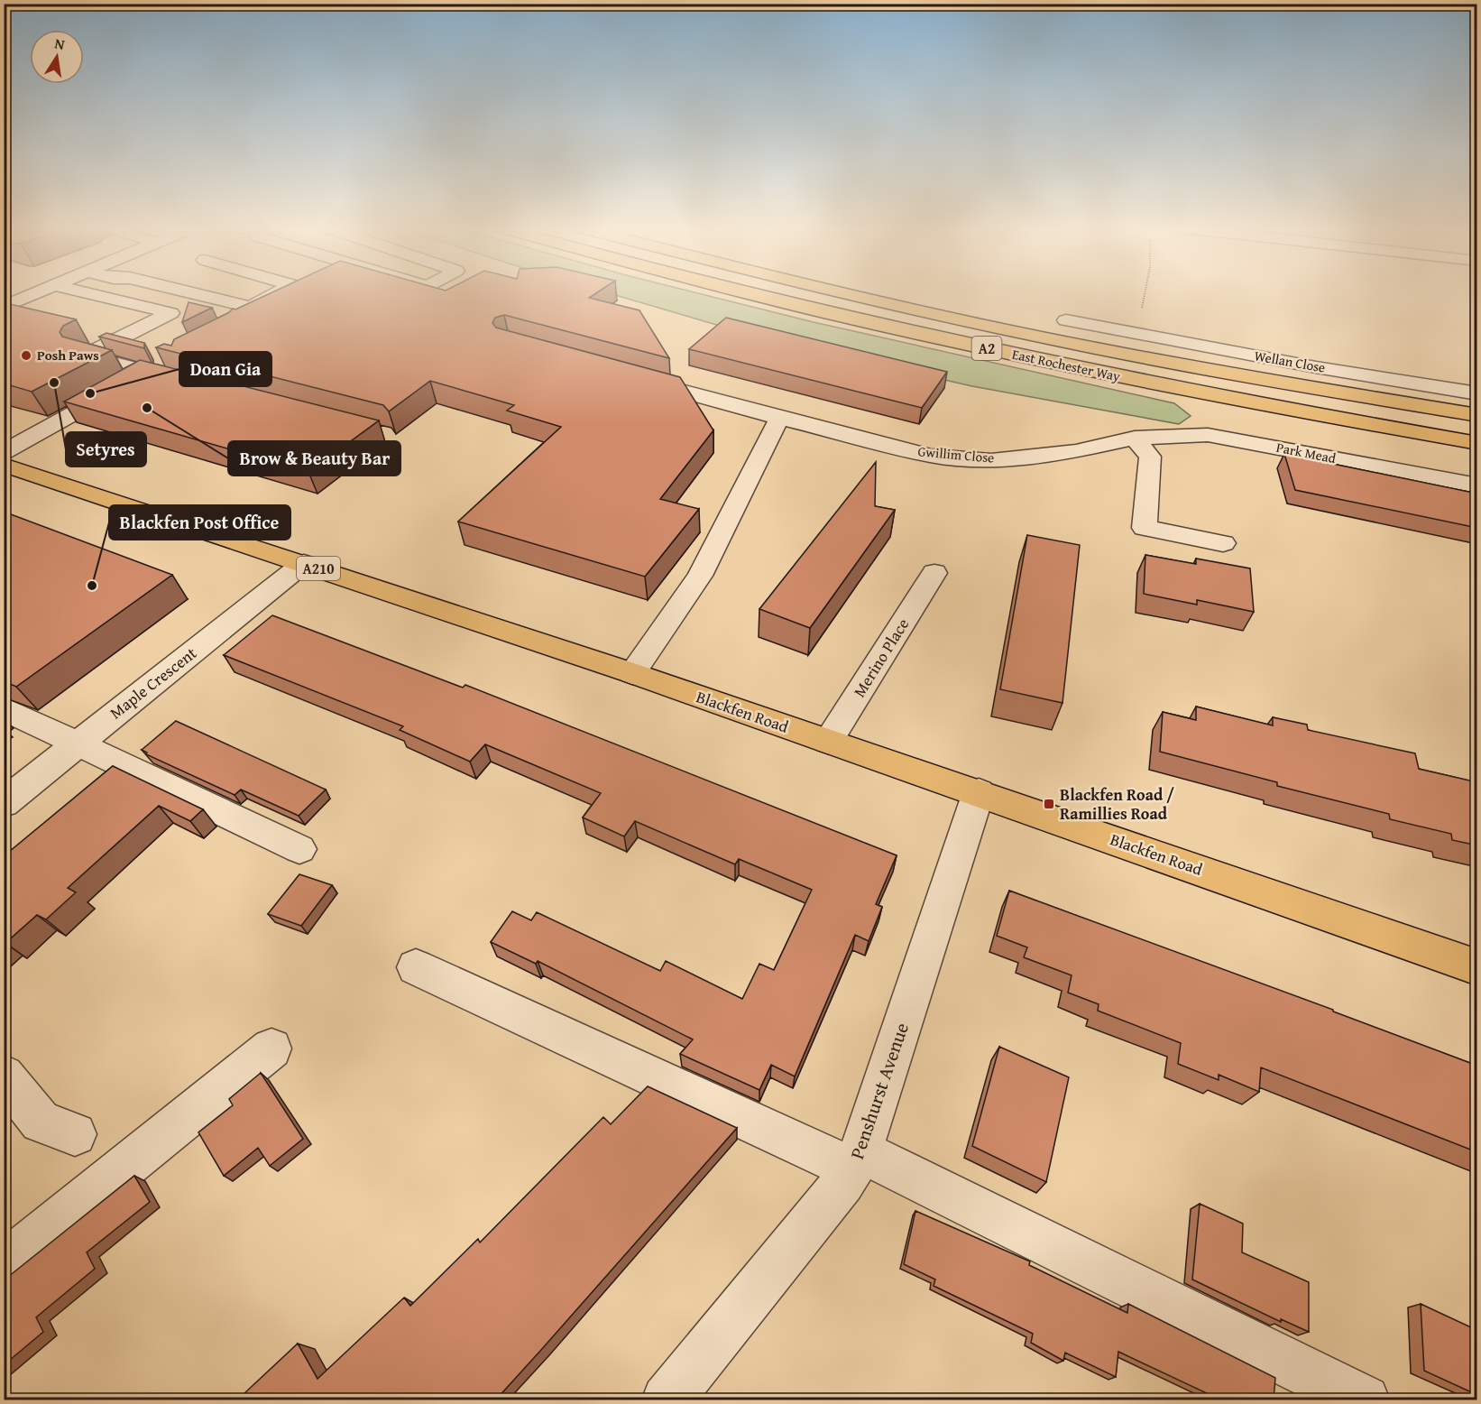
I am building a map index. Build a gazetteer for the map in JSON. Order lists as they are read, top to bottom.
{
  "streets": {
    "main road": [
      "A2",
      "East Rochester Way",
      "A210",
      "Blackfen Road"
    ],
    "street": [
      "Wellan Close",
      "Park Mead",
      "Gwillim Close",
      "Merino Place",
      "Maple Crescent",
      "Penshurst Avenue"
    ]
  },
  "crossings": [
    ["Park Mead", "Gwillim Close"],
    ["Merino Place", "Blackfen Road"],
    ["Maple Crescent", "Blackfen Road"],
    ["Blackfen Road", "Penshurst Avenue"]
  ],
  "places": {
    "other": [
      "Posh Paws",
      "Setyres",
      "Doan Gia",
      "Brow & Beauty Bar",
      "Blackfen Post Office"
    ],
    "transit": ["Blackfen Road / Ramillies Road"]
  },
  "north": "top"
}
